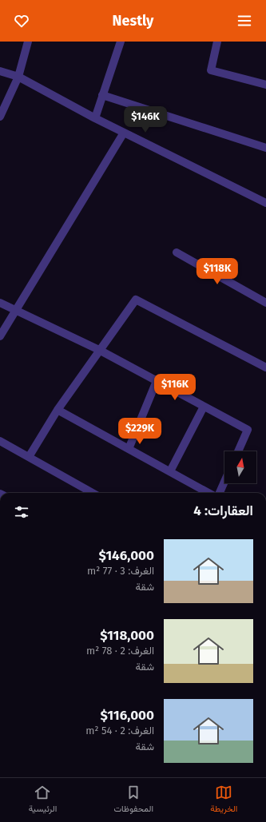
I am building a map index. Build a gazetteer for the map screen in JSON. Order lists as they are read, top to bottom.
{
  "north": "top",
  "page": {
    "header": "Nestly",
    "price": [
      "$146K",
      "$118K",
      "$116K",
      "$229K"
    ],
    "heading": "العقارات: 4",
    "list": [
      {
        "name": "$146,000",
        "note": "الغرف: 3 · 77 m² · شقة"
      },
      {
        "name": "$118,000",
        "note": "الغرف: 2 · 78 m² · شقة"
      },
      {
        "name": "$116,000",
        "note": "الغرف: 2 · 54 m² · شقة"
      }
    ],
    "tabs": ["الخريطة", "المحفوظات", "الرئيسية"]
  }
}
